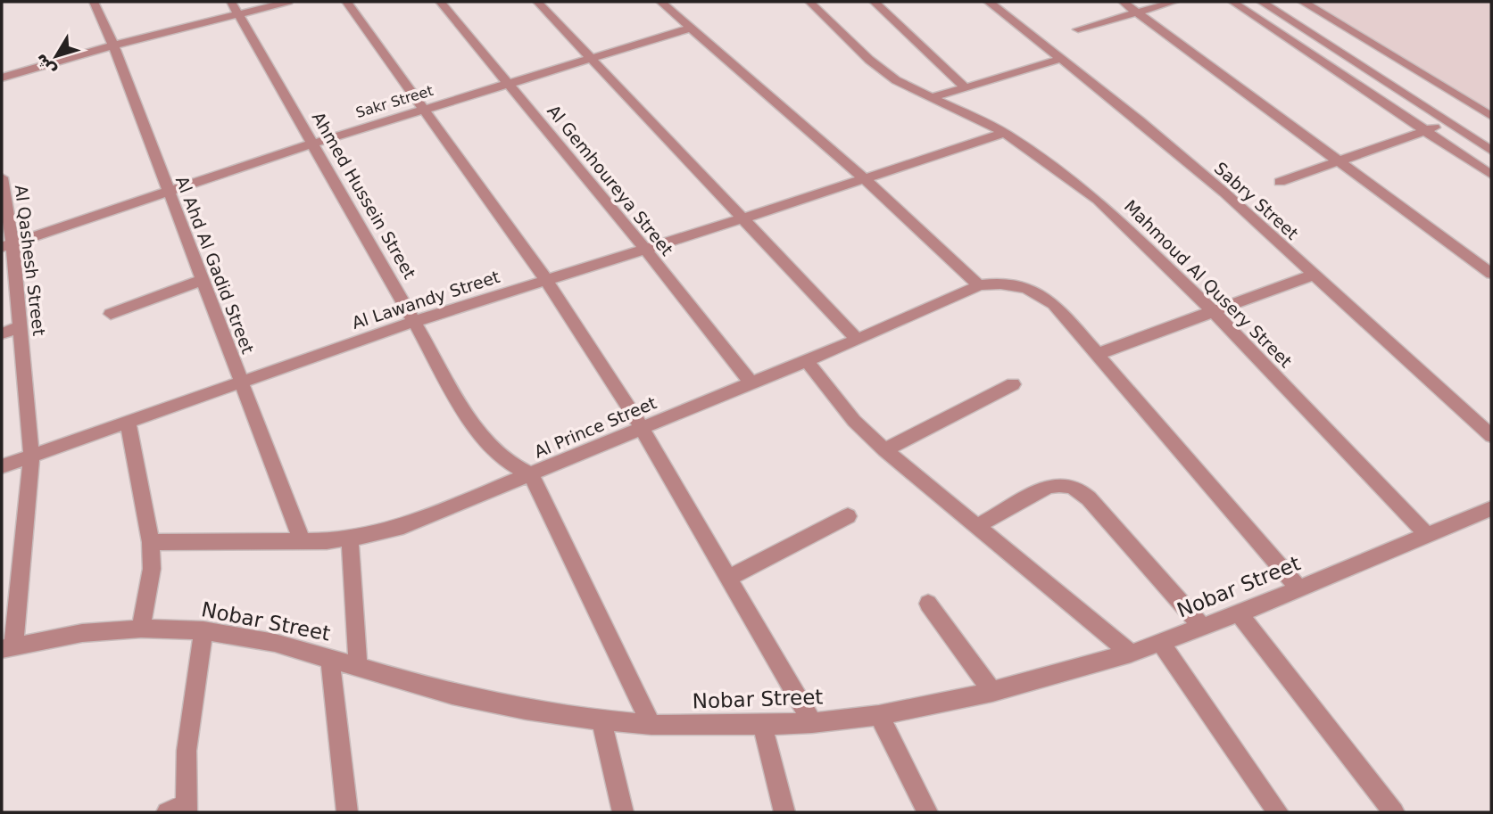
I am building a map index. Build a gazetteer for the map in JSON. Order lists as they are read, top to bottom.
{
  "streets": {
    "street": [
      "Sakr Street",
      "Al Gemhoureya Street",
      "Ahmed Hussein Street",
      "Sabry Street",
      "Al Qashesh Street",
      "Al Ahd Al Gadid Street",
      "Mahmoud Al Qusery Street",
      "Al Lawandy Street",
      "Al Prince Street",
      "Nobar Street"
    ]
  },
  "crossings": [
    ["Sakr Street", "Al Gemhoureya Street"],
    ["Sakr Street", "Ahmed Hussein Street"],
    ["Sakr Street", "Al Qashesh Street"],
    ["Sakr Street", "Al Ahd Al Gadid Street"],
    ["Al Gemhoureya Street", "Al Lawandy Street"],
    ["Al Gemhoureya Street", "Al Prince Street"],
    ["Ahmed Hussein Street", "Al Lawandy Street"],
    ["Ahmed Hussein Street", "Al Prince Street"],
    ["Al Qashesh Street", "Al Lawandy Street"],
    ["Al Qashesh Street", "Nobar Street"],
    ["Al Ahd Al Gadid Street", "Al Lawandy Street"],
    ["Al Ahd Al Gadid Street", "Al Prince Street"],
    ["Mahmoud Al Qusery Street", "Al Lawandy Street"],
    ["Mahmoud Al Qusery Street", "Nobar Street"]
  ],
  "north": "bottom left"
}
